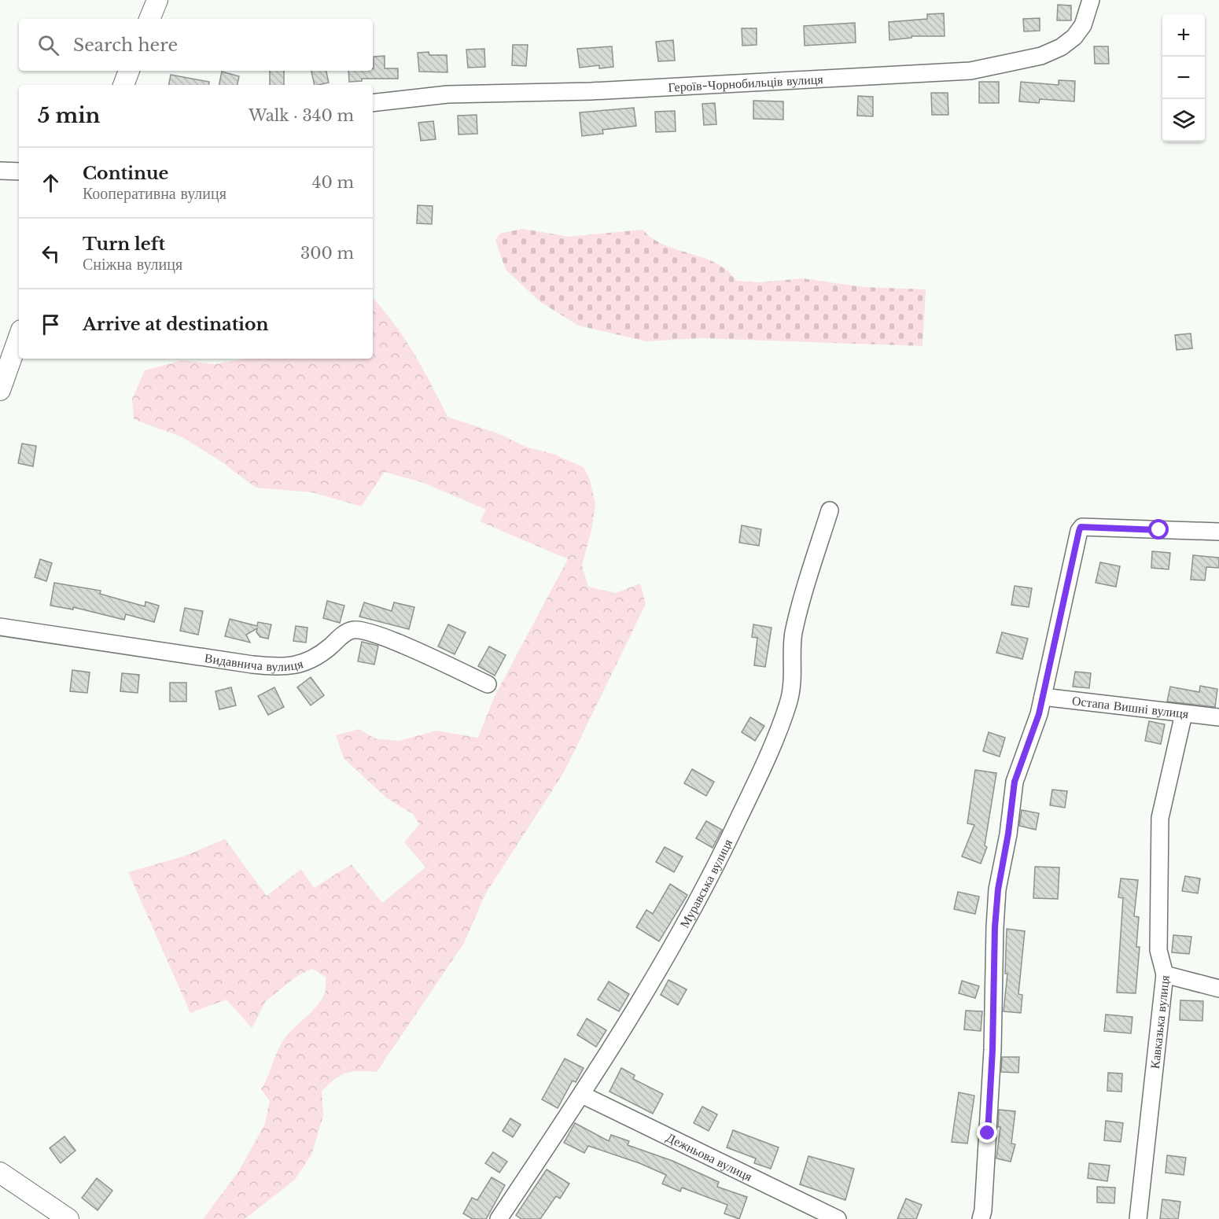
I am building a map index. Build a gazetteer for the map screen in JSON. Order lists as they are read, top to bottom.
{
  "streets": {
    "street": [
      "Героїв-Чорнобильців вулиця",
      "Видавнича вулиця",
      "Остапа Вишні вулиця",
      "Муравська вулиця",
      "Кавказька вулиця",
      "Дежньова вулиця"
    ]
  },
  "crossings": [
    ["Остапа Вишні вулиця", "Кавказька вулиця"],
    ["Муравська вулиця", "Дежньова вулиця"]
  ],
  "page": {
    "map_buttons": ["+", "−"],
    "search": "Search here",
    "heading": ["5 min", "Walk · 340 m"],
    "list": [
      ["Continue", "Кооперативна вулиця", "40 m"],
      ["Turn left", "Сніжна вулиця", "300 m"],
      "Arrive at destination"
    ]
  }
}
